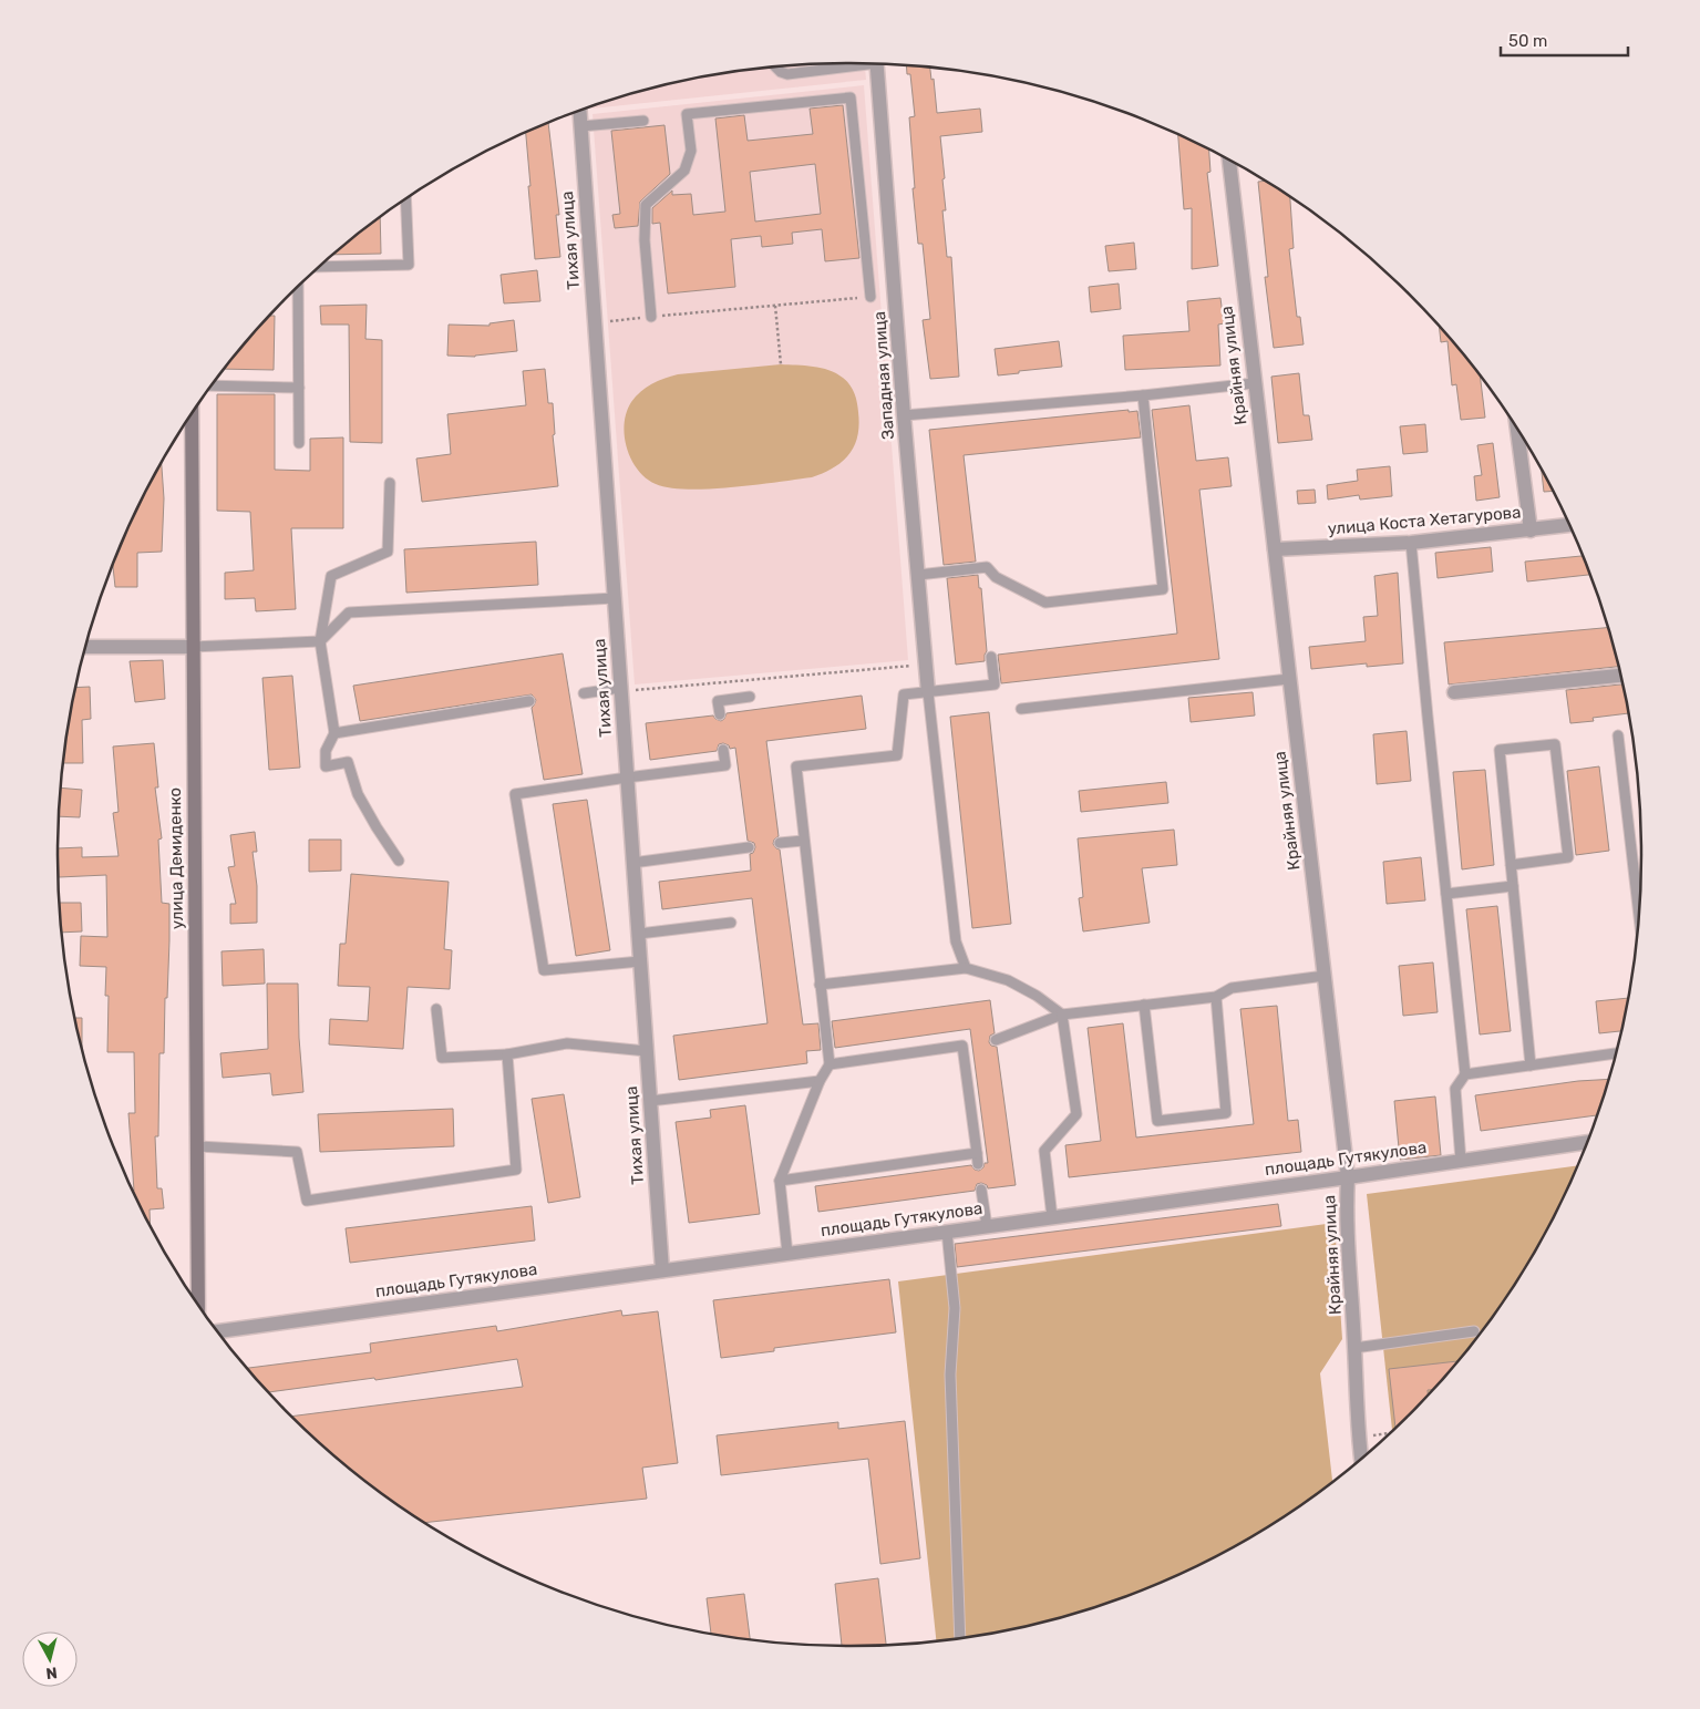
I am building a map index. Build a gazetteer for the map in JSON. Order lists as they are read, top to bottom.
{
  "streets": {
    "main road": ["улица Демиденко"],
    "street": [
      "Тихая улица",
      "Крайняя улица",
      "Западная улица",
      "улица Коста Хетагурова",
      "площадь Гутякулова"
    ]
  },
  "crossings": [
    ["Тихая улица", "площадь Гутякулова"],
    ["Крайняя улица", "улица Коста Хетагурова"],
    ["Крайняя улица", "площадь Гутякулова"]
  ],
  "scale_bar": "50 m",
  "north": "bottom"
}
